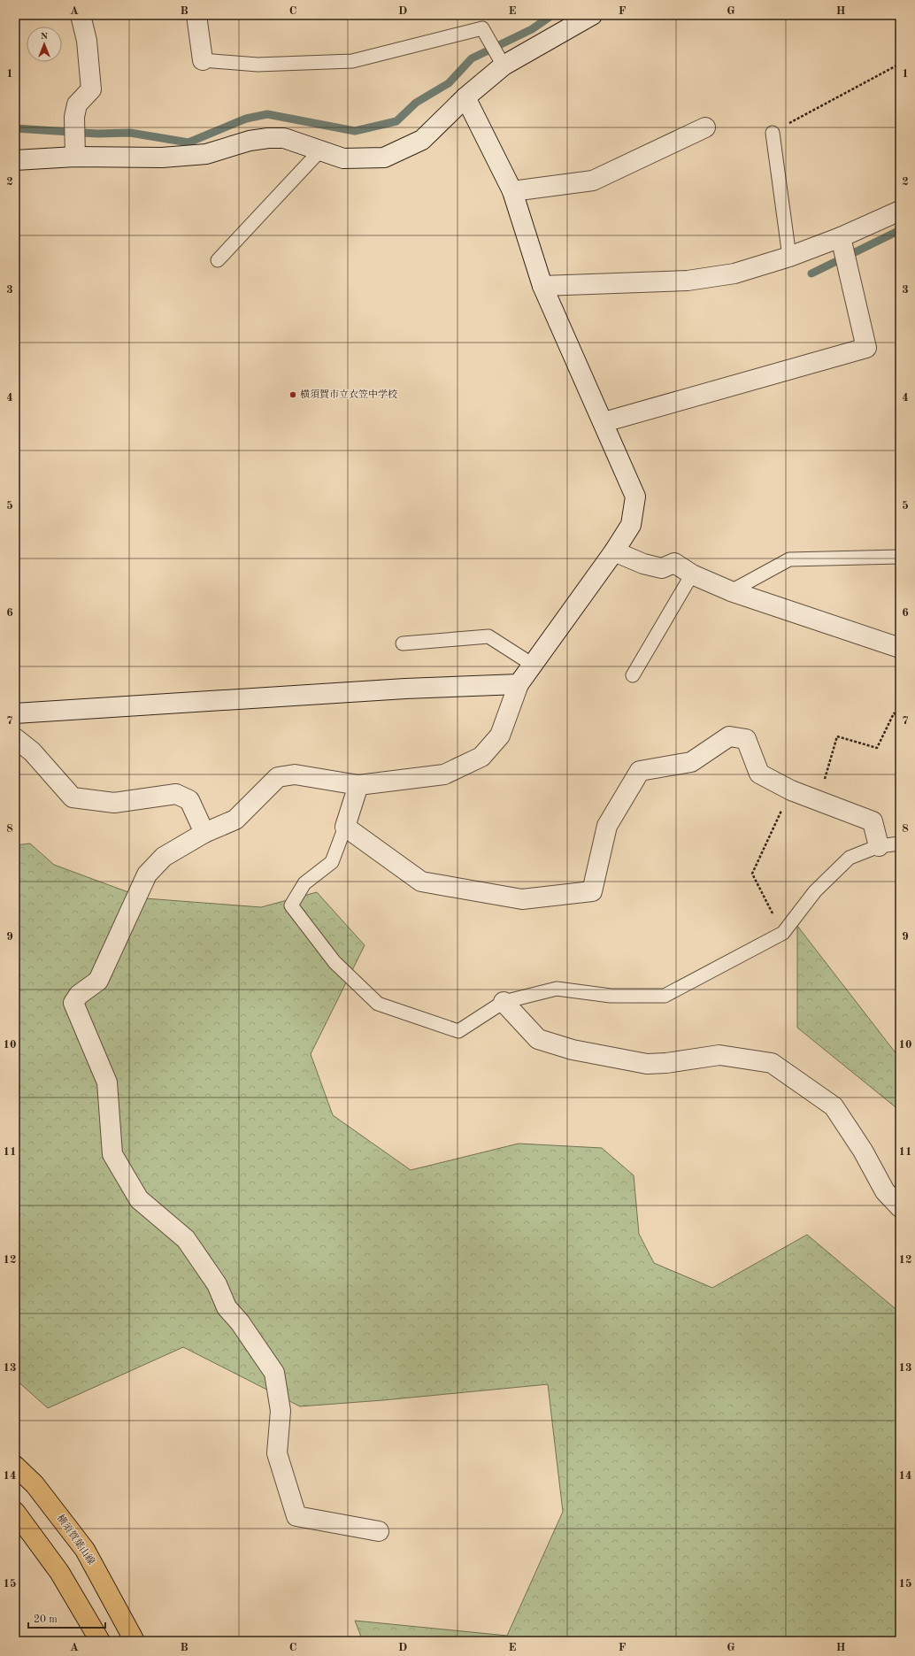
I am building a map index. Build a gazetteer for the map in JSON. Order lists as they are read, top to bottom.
{
  "streets": {
    "main road": ["横須賀葉山線"]
  },
  "places": ["横須賀市立衣笠中学校"],
  "scale_bar": "20 m",
  "north": "top",
  "grid": {
    "columns": [
      "A",
      "B",
      "C",
      "D",
      "E",
      "F",
      "G",
      "H"
    ],
    "rows": [
      "1",
      "2",
      "3",
      "4",
      "5",
      "6",
      "7",
      "8",
      "9",
      "10",
      "11",
      "12",
      "13",
      "14",
      "15"
    ]
  }
}
